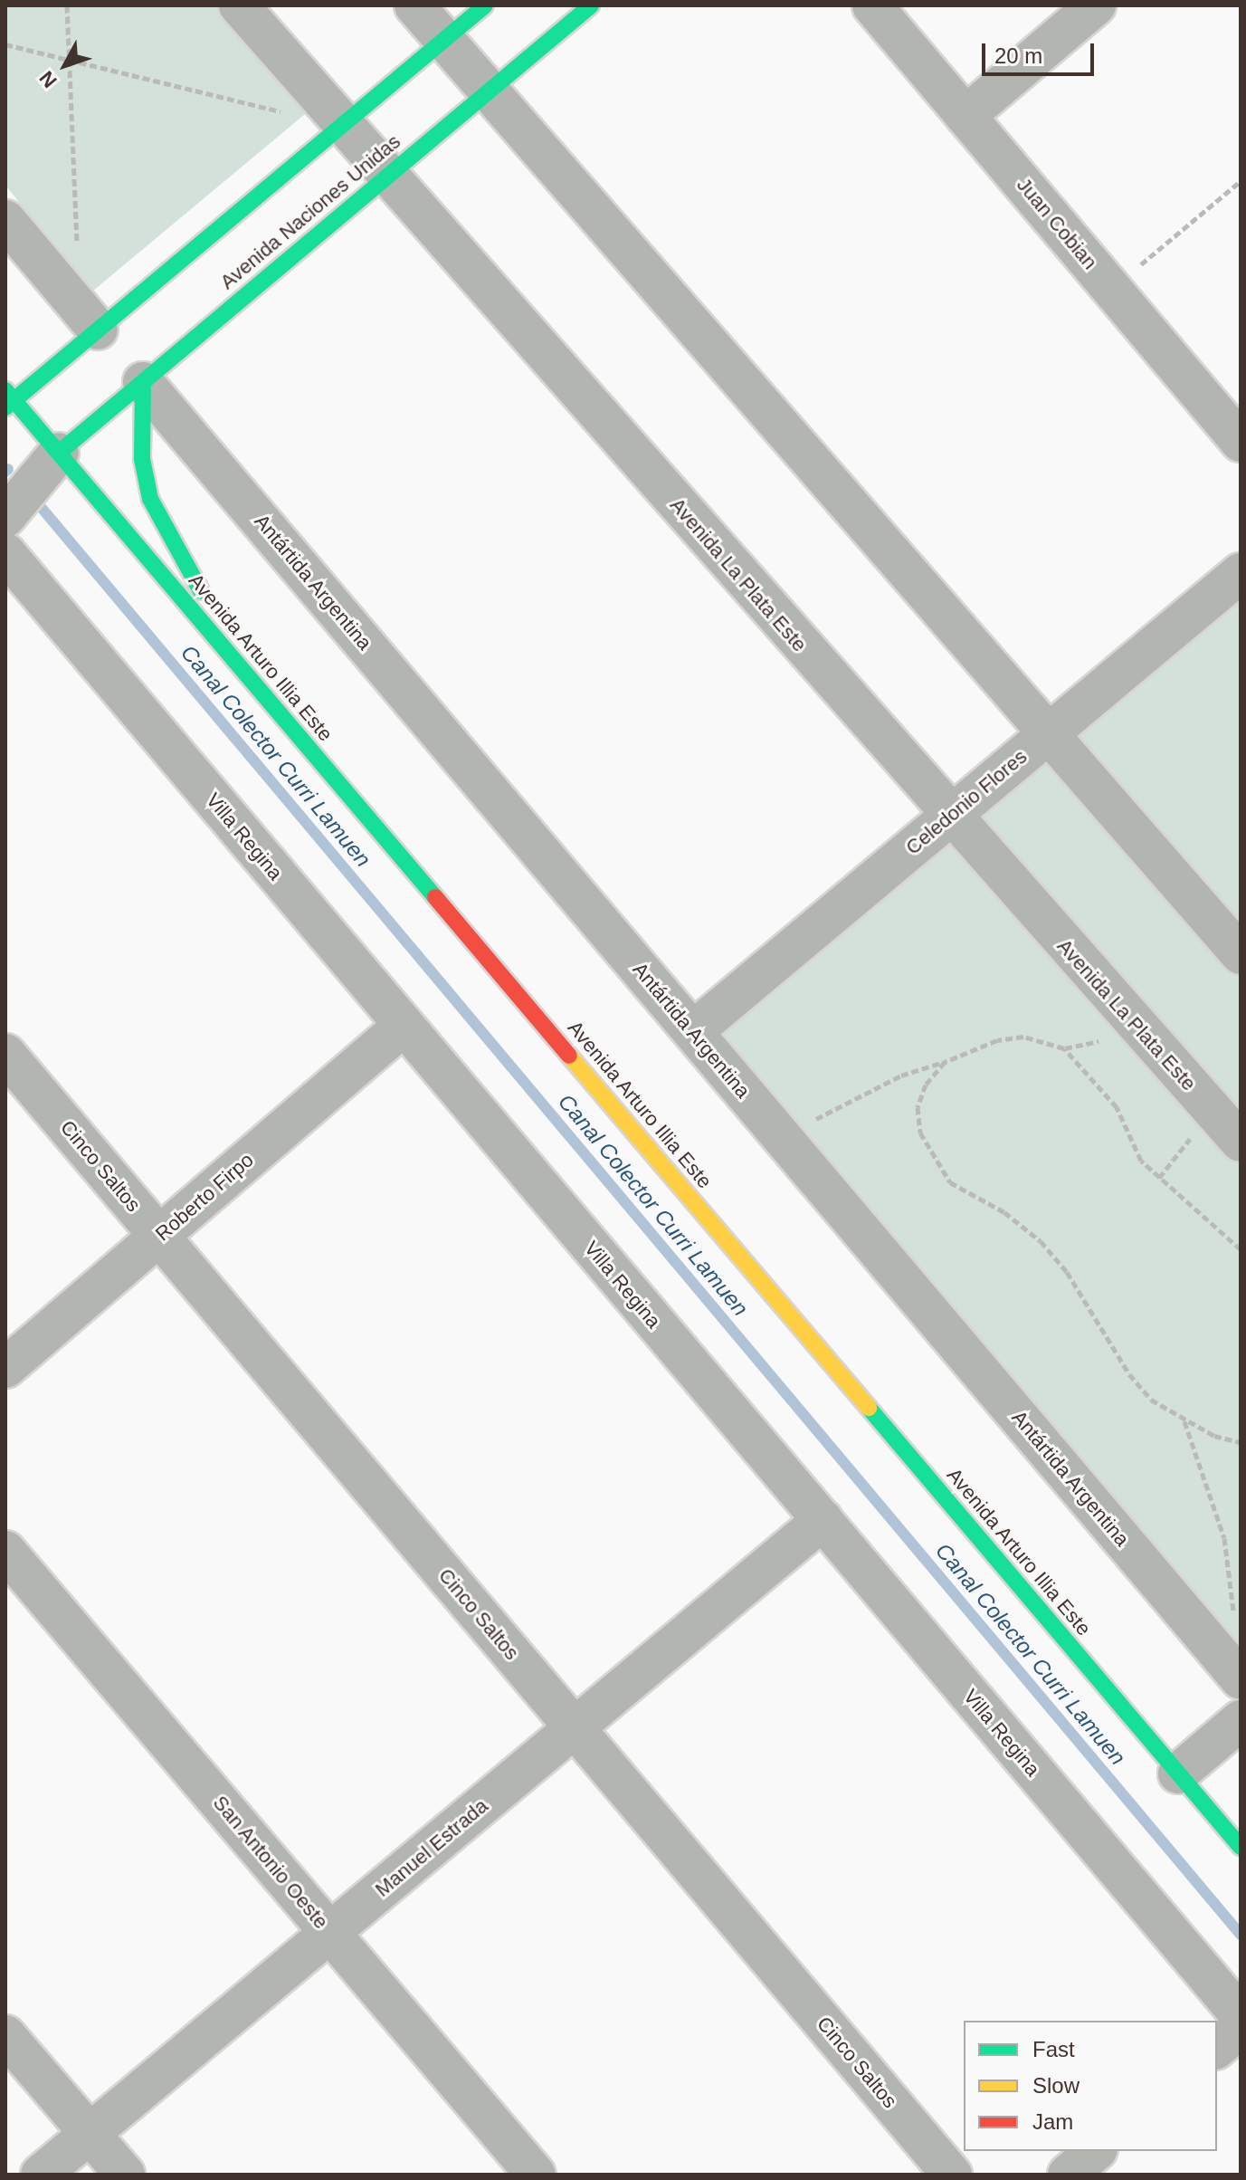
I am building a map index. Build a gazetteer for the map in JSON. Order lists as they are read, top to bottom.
{
  "streets": {
    "main road": ["Avenida Naciones Unidas", "Avenida Arturo Illia Este"],
    "street": [
      "Juan Cobian",
      "Avenida La Plata Este",
      "Antártida Argentina",
      "Celedonio Flores",
      "Villa Regina",
      "Cinco Saltos",
      "Roberto Firpo",
      "Manuel Estrada",
      "San Antonio Oeste"
    ]
  },
  "crossings": [
    ["Avenida Naciones Unidas", "Avenida La Plata Este"],
    ["Avenida Naciones Unidas", "Antártida Argentina"],
    ["Avenida Naciones Unidas", "Avenida Arturo Illia Este"],
    ["Avenida La Plata Este", "Celedonio Flores"],
    ["Antártida Argentina", "Celedonio Flores"],
    ["Villa Regina", "Roberto Firpo"],
    ["Villa Regina", "Manuel Estrada"],
    ["Cinco Saltos", "Roberto Firpo"],
    ["Cinco Saltos", "Manuel Estrada"],
    ["Manuel Estrada", "San Antonio Oeste"]
  ],
  "water": ["Canal Colector Curri Lamuen"],
  "legend": ["Fast", "Slow", "Jam"],
  "scale_bar": "20 m",
  "north": "bottom left"
}
